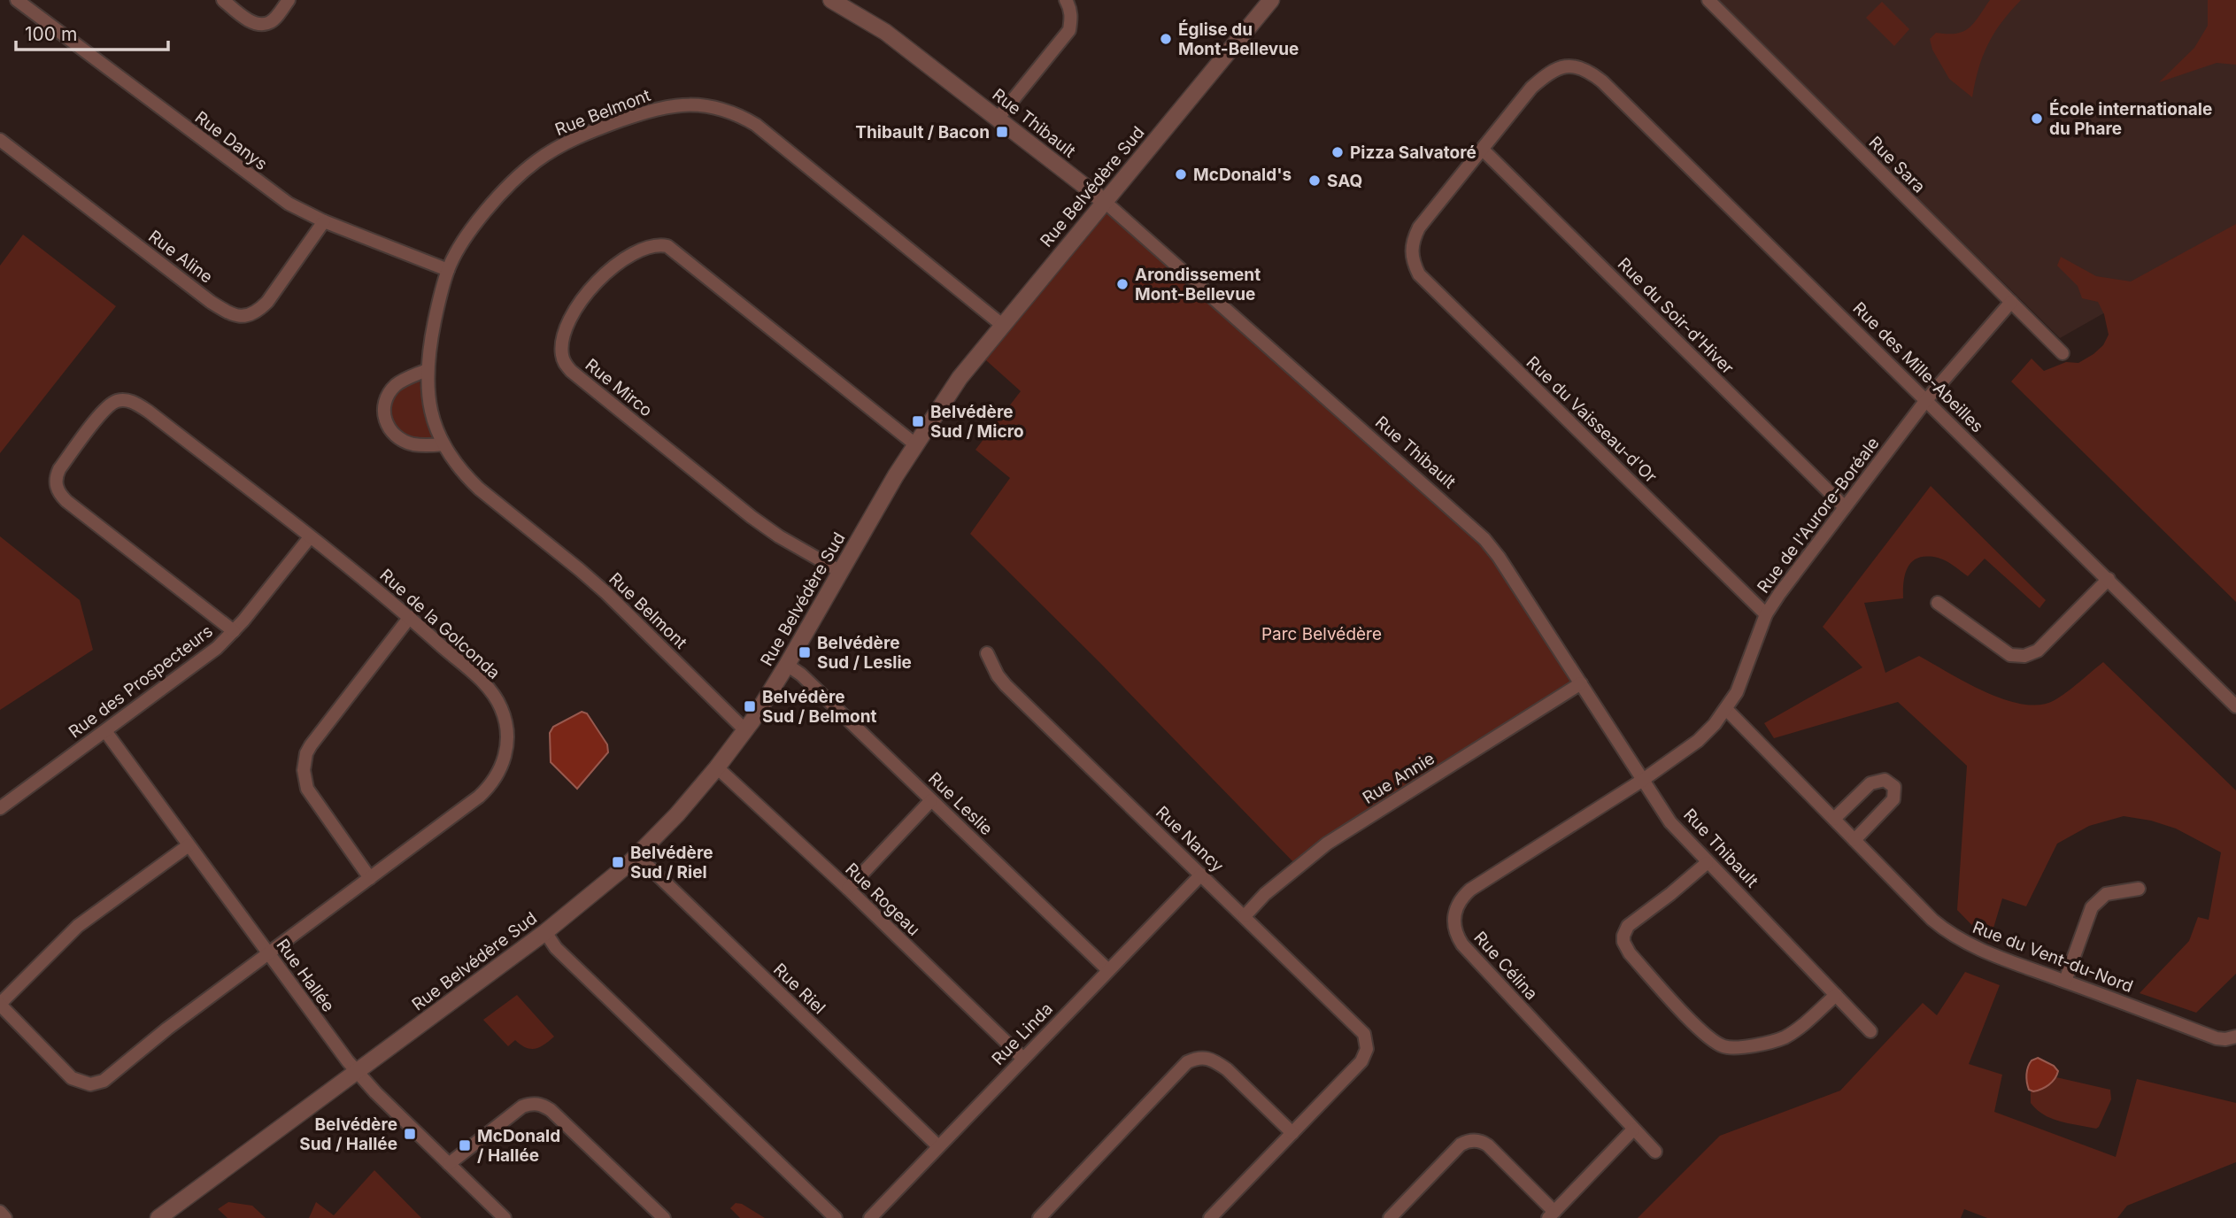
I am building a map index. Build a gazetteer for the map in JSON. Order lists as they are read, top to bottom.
{
  "streets": {
    "street": [
      "Rue Belmont",
      "Rue Thibault",
      "Rue Danys",
      "Rue Sara",
      "Rue Belvédère Sud",
      "Rue Aline",
      "Rue du Soir-d'Hiver",
      "Rue des Mille-Abeilles",
      "Rue Mirco",
      "Rue du Vaisseau-d'Or",
      "Rue de l'Aurore-Boréale",
      "Rue de la Golconda",
      "Rue des Prospecteurs",
      "Rue Annie",
      "Rue Leslie",
      "Rue Nancy",
      "Rue Rogeau",
      "Rue du Vent-du-Nord",
      "Rue Célina",
      "Rue Hallée",
      "Rue Riel",
      "Rue Linda"
    ]
  },
  "crossings": [
    ["Rue Belmont", "Rue Danys"],
    ["Rue Belmont", "Rue Belvédère Sud"],
    ["Rue Thibault", "Rue Belvédère Sud"],
    ["Rue Thibault", "Rue de l'Aurore-Boréale"],
    ["Rue Thibault", "Rue Annie"],
    ["Rue Thibault", "Rue Célina"],
    ["Rue Danys", "Rue Aline"],
    ["Rue Sara", "Rue de l'Aurore-Boréale"],
    ["Rue Belvédère Sud", "Rue Mirco"],
    ["Rue Belvédère Sud", "Rue Leslie"],
    ["Rue Belvédère Sud", "Rue Rogeau"],
    ["Rue Belvédère Sud", "Rue Hallée"],
    ["Rue Belvédère Sud", "Rue Riel"],
    ["Rue du Soir-d'Hiver", "Rue des Mille-Abeilles"],
    ["Rue du Soir-d'Hiver", "Rue du Vaisseau-d'Or"],
    ["Rue du Soir-d'Hiver", "Rue de l'Aurore-Boréale"],
    ["Rue des Mille-Abeilles", "Rue du Vaisseau-d'Or"],
    ["Rue des Mille-Abeilles", "Rue de l'Aurore-Boréale"],
    ["Rue du Vaisseau-d'Or", "Rue de l'Aurore-Boréale"],
    ["Rue de l'Aurore-Boréale", "Rue du Vent-du-Nord"],
    ["Rue de l'Aurore-Boréale", "Rue Célina"],
    ["Rue de la Golconda", "Rue des Prospecteurs"],
    ["Rue de la Golconda", "Rue Hallée"],
    ["Rue des Prospecteurs", "Rue Hallée"],
    ["Rue Annie", "Rue Nancy"],
    ["Rue Leslie", "Rue Linda"],
    ["Rue Nancy", "Rue Linda"],
    ["Rue Rogeau", "Rue Linda"],
    ["Rue Riel", "Rue Linda"]
  ],
  "parks": ["Parc Belvédère"],
  "places": {
    "other": [
      "Église du Mont-Bellevue",
      "École internationale du Phare",
      "Pizza Salvatoré",
      "McDonald's",
      "SAQ",
      "Arondissement Mont-Bellevue"
    ],
    "transit": [
      "Thibault / Bacon",
      "Belvédère Sud / Micro",
      "Belvédère Sud / Leslie",
      "Belvédère Sud / Belmont",
      "Belvédère Sud / Riel",
      "Belvédère Sud / Hallée",
      "McDonald / Hallée"
    ]
  },
  "scale_bar": "100 m"
}
